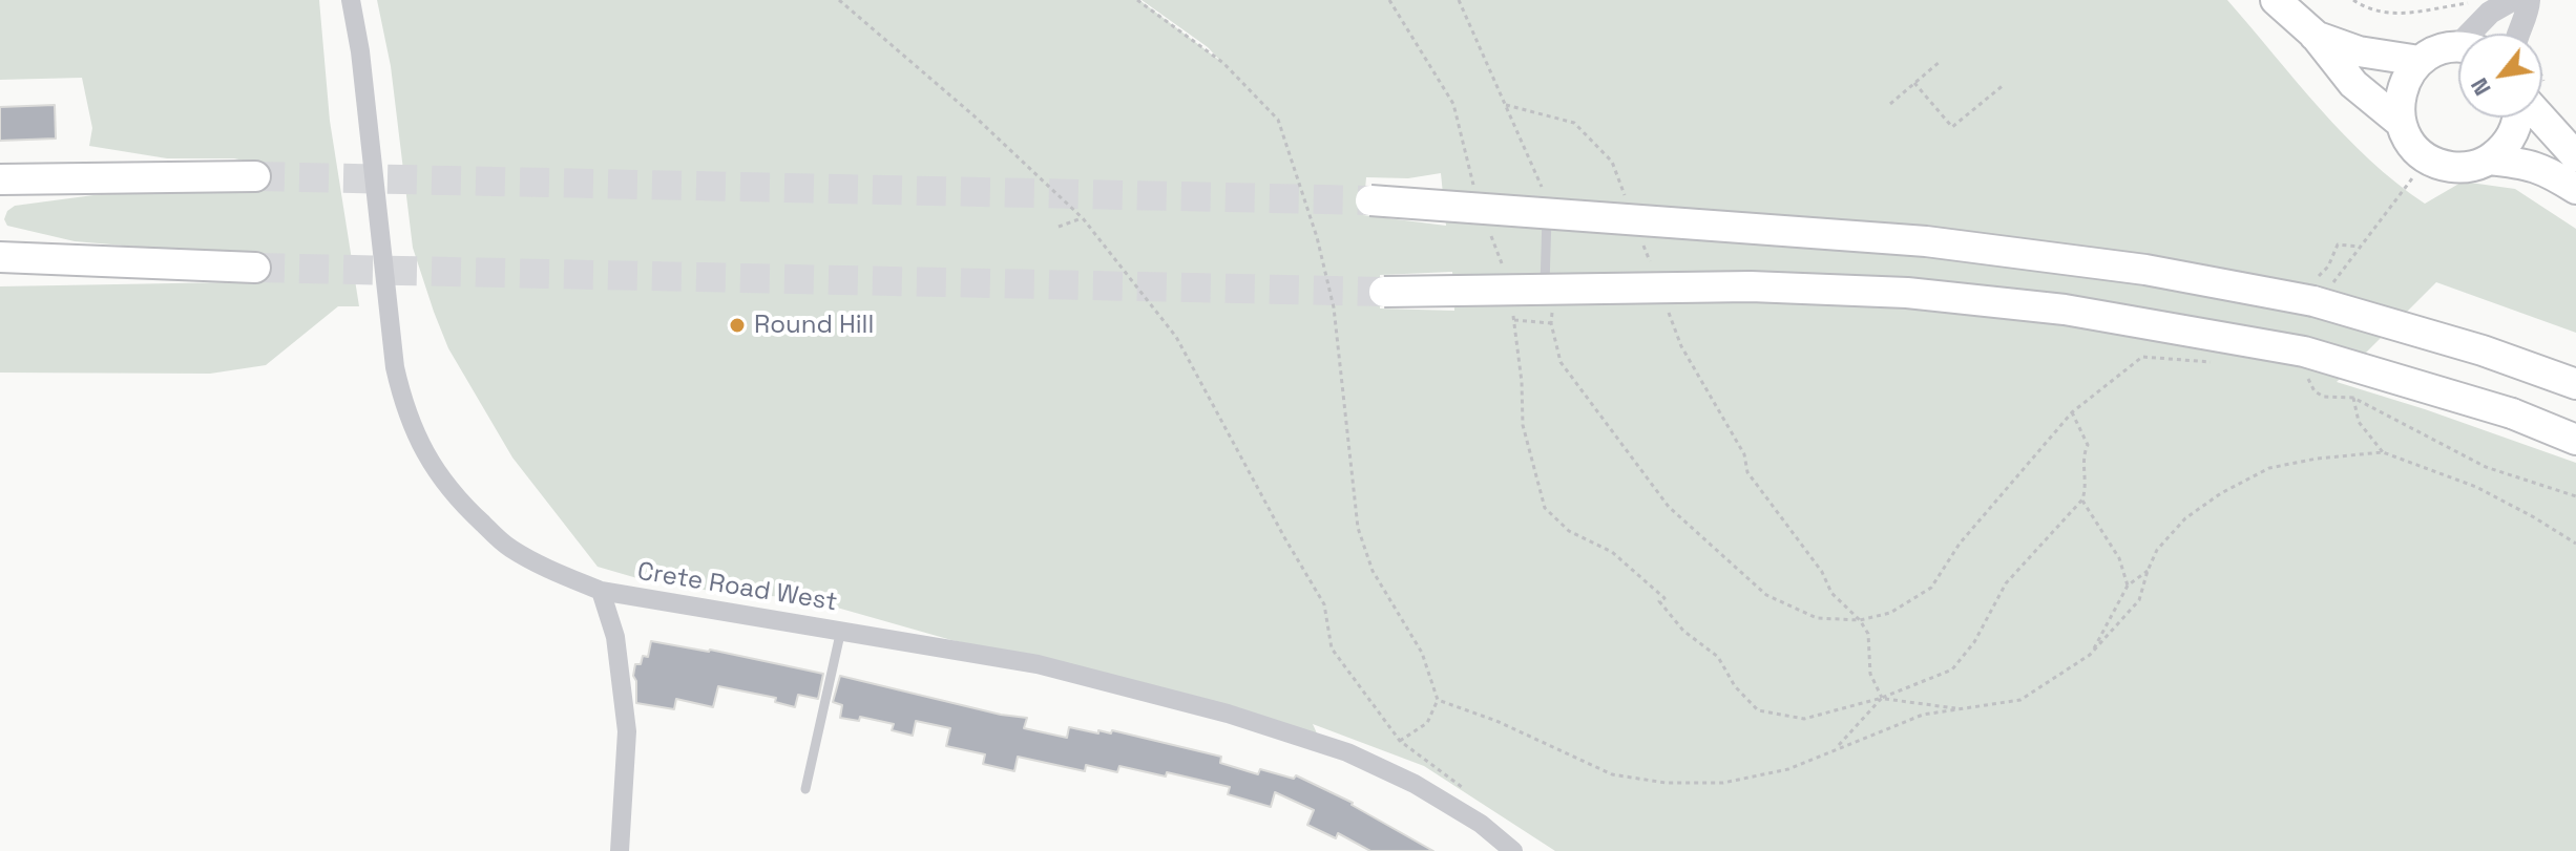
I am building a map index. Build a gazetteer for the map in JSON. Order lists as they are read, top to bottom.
{
  "streets": {
    "street": ["Crete Road West"]
  },
  "places": ["Round Hill"],
  "north": "bottom left"
}
